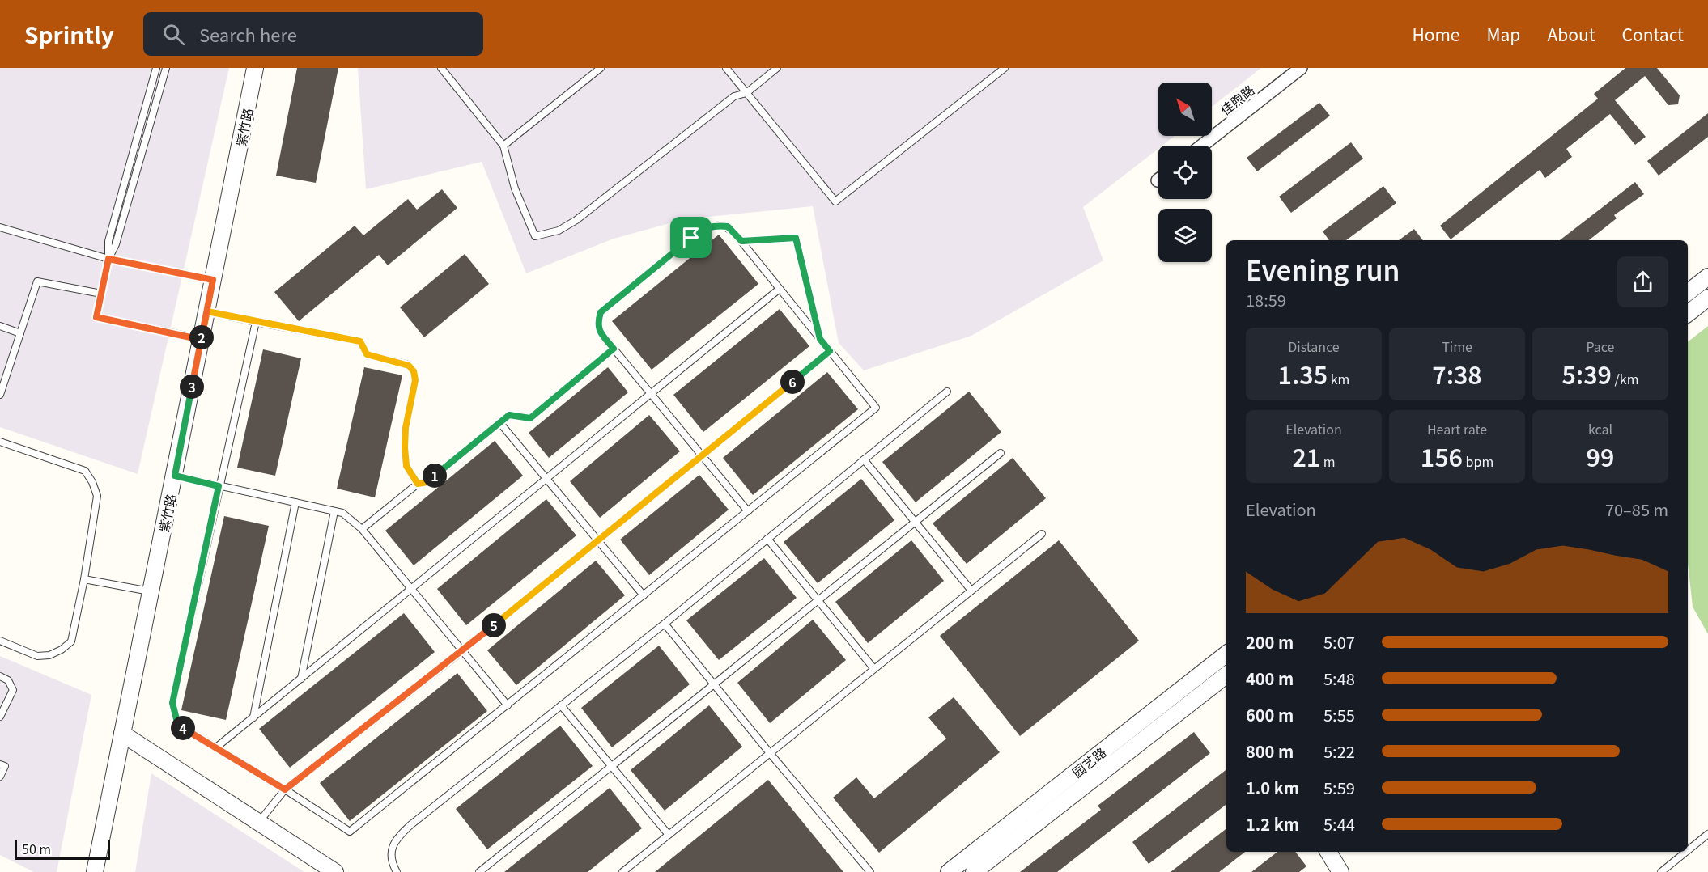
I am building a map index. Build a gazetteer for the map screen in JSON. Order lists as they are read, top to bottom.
{
  "streets": {
    "street": ["佳煦路", "紫竹路", "园艺路"]
  },
  "scale_bar": "50 m",
  "north": "top left",
  "page": {
    "header": "Sprintly",
    "search": "Search here",
    "nav": [
      "Home",
      "Map",
      "About",
      "Contact"
    ],
    "heading": ["Evening run", "18:59"],
    "stats": [
      ["Distance", "1.35 km"],
      ["Time", "7:38"],
      ["Pace", "5:39 /km"],
      ["Elevation", "21 m"],
      ["Heart rate", "156 bpm"],
      ["kcal", "99"]
    ],
    "pins": [
      "2",
      "6",
      "3",
      "1",
      "5",
      "4"
    ],
    "chart": ["Elevation", "70–85 m"],
    "list": [
      {
        "name": "200 m",
        "note": "5:07"
      },
      {
        "name": "400 m",
        "note": "5:48"
      },
      {
        "name": "600 m",
        "note": "5:55"
      },
      {
        "name": "800 m",
        "note": "5:22"
      },
      {
        "name": "1.0 km",
        "note": "5:59"
      },
      {
        "name": "1.2 km",
        "note": "5:44"
      }
    ],
    "scale": "50 m"
  }
}
